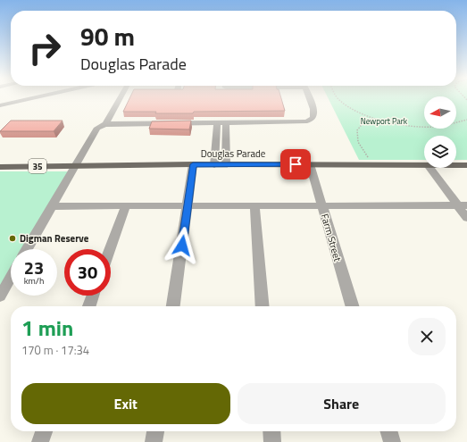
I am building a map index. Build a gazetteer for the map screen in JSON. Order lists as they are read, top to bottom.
{
  "streets": {
    "main road": ["Douglas Parade", "35"],
    "street": ["Farm Street"]
  },
  "crossings": [
    ["Douglas Parade", "Farm Street"]
  ],
  "parks": ["Newport Park"],
  "places": ["Digman Reserve"],
  "north": "left",
  "page": {
    "turn": ["90 m", "Douglas Parade"],
    "speed": "23 km/h",
    "limit": "30",
    "heading": ["1 min", "170 m · 17:34"],
    "buttons": ["Exit", "Share"]
  }
}
